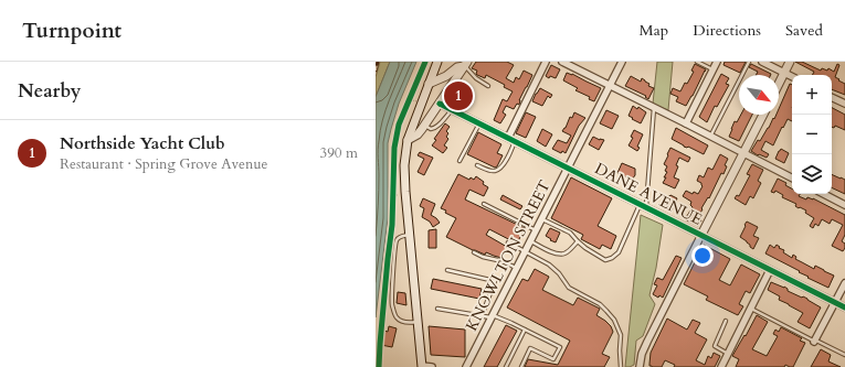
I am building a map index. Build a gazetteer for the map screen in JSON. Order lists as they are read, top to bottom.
{
  "streets": {
    "street": ["DANE AVENUE", "KNOWLTON STREET"]
  },
  "crossings": [
    ["DANE AVENUE", "KNOWLTON STREET"]
  ],
  "north": "bottom right",
  "page": {
    "header": "Turnpoint",
    "nav": ["Map", "Directions", "Saved"],
    "heading": "Nearby",
    "map_buttons": ["+", "−"],
    "pins": "1",
    "list": [
      {
        "mark": "1",
        "name": "Northside Yacht Club",
        "note": "Restaurant · Spring Grove Avenue",
        "value": "390 m"
      }
    ]
  }
}
